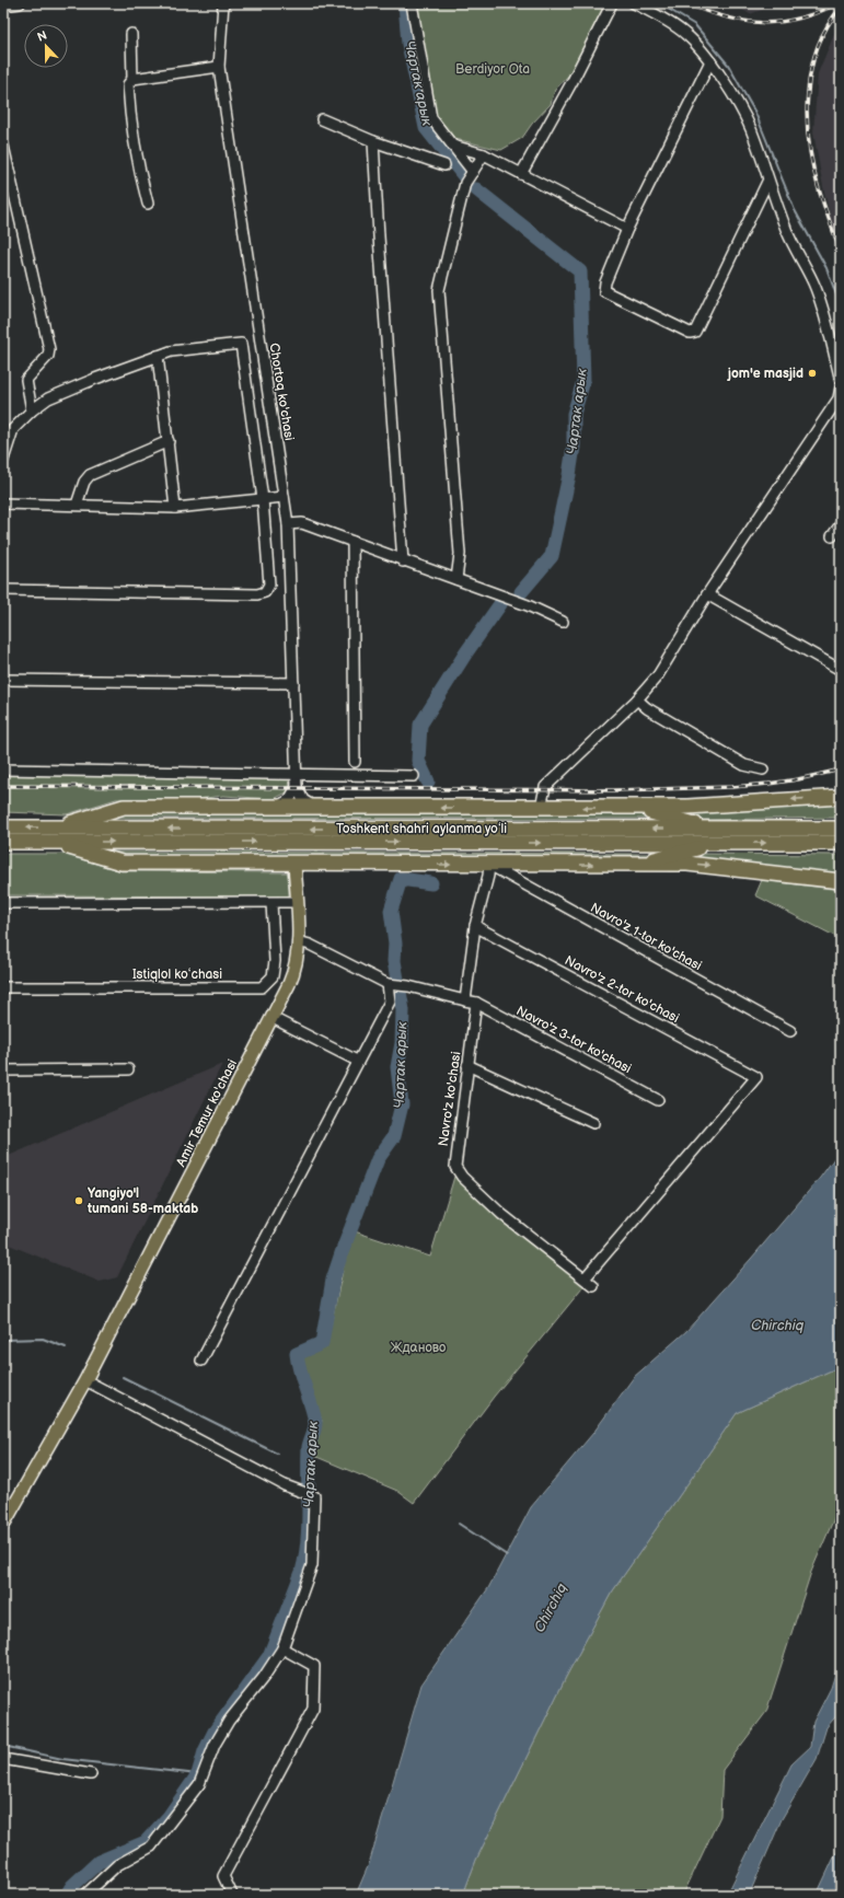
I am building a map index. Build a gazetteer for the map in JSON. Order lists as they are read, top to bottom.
{
  "streets": {
    "highway": ["Toshkent shahri aylanma yoʻli"],
    "main road": ["Amir Temur ko'chasi"],
    "street": [
      "Chortoq ko'chasi",
      "Navro'z 1-tor ko'chasi",
      "Istiqlol koʻchasi",
      "Navro'z 2-tor ko'chasi",
      "Navro'z 3-tor ko'chasi",
      "Navro'z ko'chasi"
    ]
  },
  "crossings": [
    ["Navro'z 2-tor ko'chasi", "Navro'z ko'chasi"],
    ["Navro'z 3-tor ko'chasi", "Navro'z ko'chasi"]
  ],
  "water": ["Чартак арык", "Chirchiq"],
  "parks": ["Berdiyor Ota", "Жданово"],
  "places": ["jom'e masjid", "Yangiyo'l tumani 58-maktab"],
  "north": "top"
}
